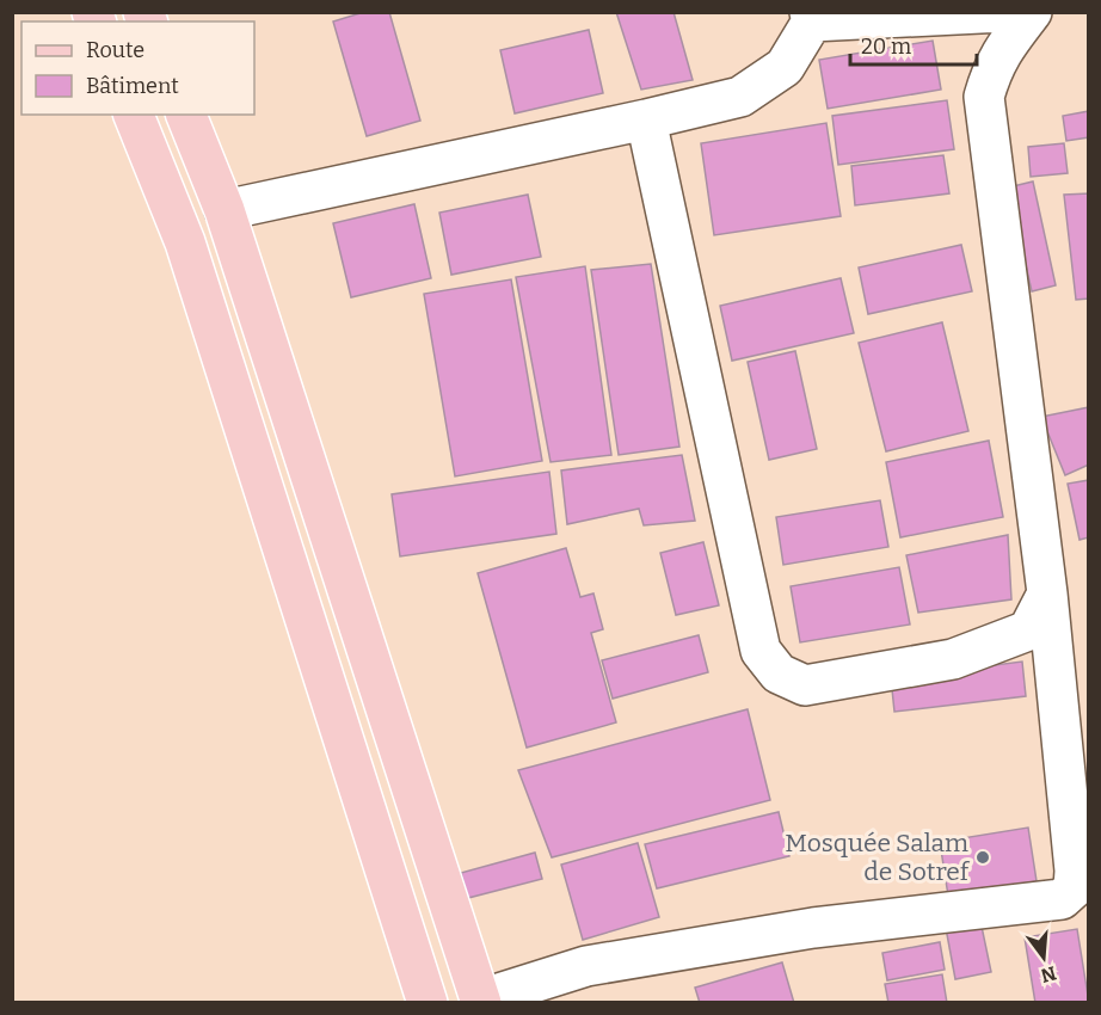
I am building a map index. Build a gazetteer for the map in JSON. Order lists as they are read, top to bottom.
{
  "places": ["Mosquée Salam de Sotref"],
  "legend": ["Route", "Bâtiment"],
  "scale_bar": "20 m",
  "north": "bottom"
}
